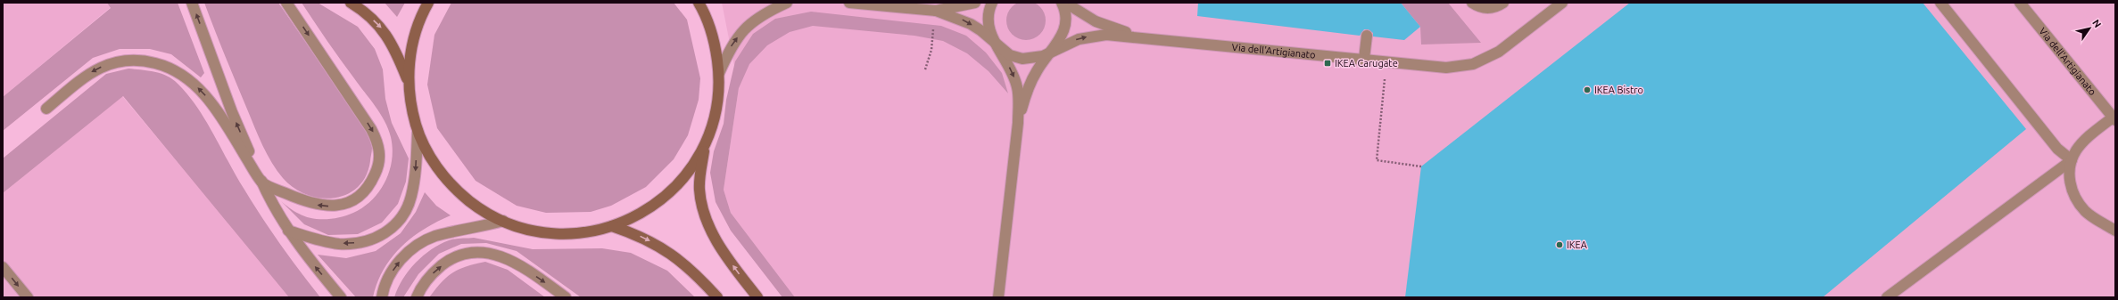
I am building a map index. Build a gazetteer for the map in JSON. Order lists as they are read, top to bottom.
{
  "streets": {
    "street": ["Via dell'Artigianato"]
  },
  "places": {
    "transit": ["IKEA Carugate"],
    "other": ["IKEA Bistro", "IKEA"]
  },
  "north": "top right"
}
